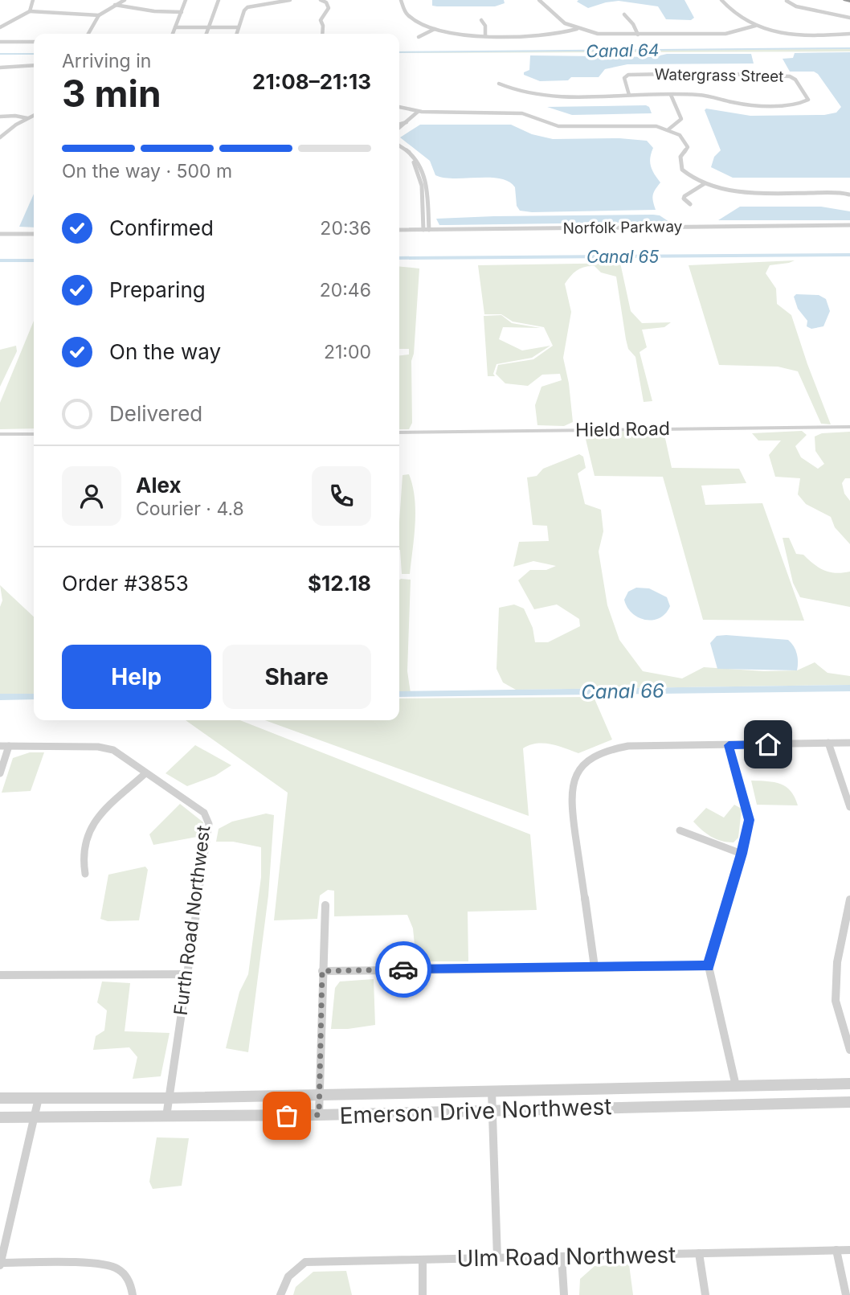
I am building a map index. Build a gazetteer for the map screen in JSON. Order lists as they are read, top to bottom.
{
  "streets": {
    "street": [
      "Watergrass Street",
      "Norfolk Parkway",
      "Hield Road",
      "Furth Road Northwest",
      "Emerson Drive Northwest",
      "Ulm Road Northwest"
    ]
  },
  "crossings": [
    ["Furth Road Northwest", "Emerson Drive Northwest"]
  ],
  "water": ["Canal 64", "Canal 65", "Canal 66"],
  "page": {
    "heading": ["3 min", "Arriving in", "21:08–21:13"],
    "panel": [
      "Alex",
      "Courier · 4.8",
      "Order #3853",
      "$12.18"
    ],
    "bar": "On the way · 500 m",
    "list": [
      ["Confirmed", "20:36"],
      ["Preparing", "20:46"],
      ["On the way", "21:00"],
      "Delivered"
    ],
    "buttons": ["Help", "Share"]
  }
}
